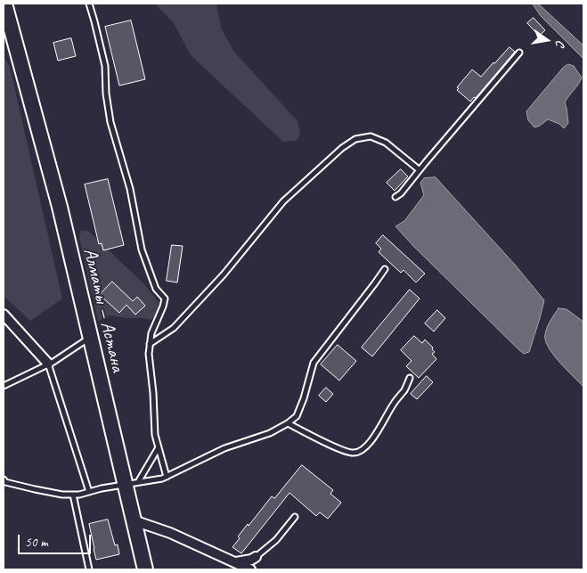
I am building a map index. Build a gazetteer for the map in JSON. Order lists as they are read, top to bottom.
{
  "streets": {
    "highway": ["Алматы — Астана"]
  },
  "scale_bar": "50 m",
  "north": "right"
}
